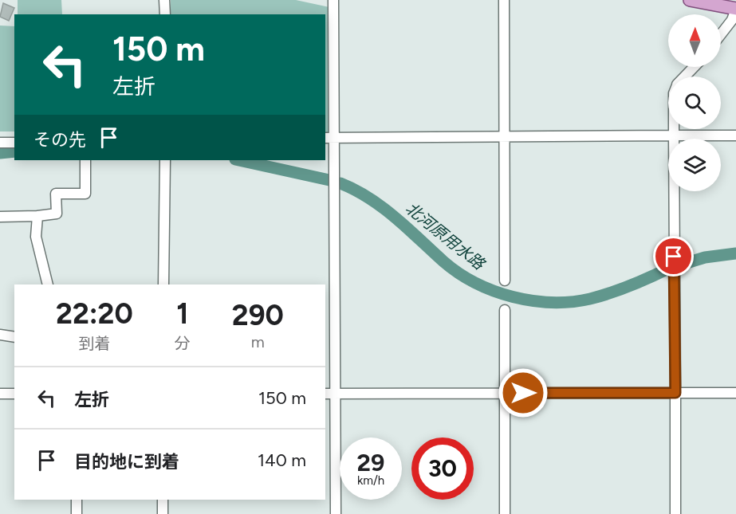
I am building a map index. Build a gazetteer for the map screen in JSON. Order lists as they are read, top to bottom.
{
  "water": ["北河原用水路"],
  "north": "top",
  "page": {
    "turn": ["150 m", "左折"],
    "then": "その先",
    "eta": [
      "22:20",
      "到着",
      "1",
      "分",
      "290",
      "m"
    ],
    "list": [
      {
        "name": "左折",
        "value": "150 m"
      },
      {
        "name": "目的地に到着",
        "value": "140 m"
      }
    ],
    "speed": "29 km/h",
    "limit": "30"
  }
}
